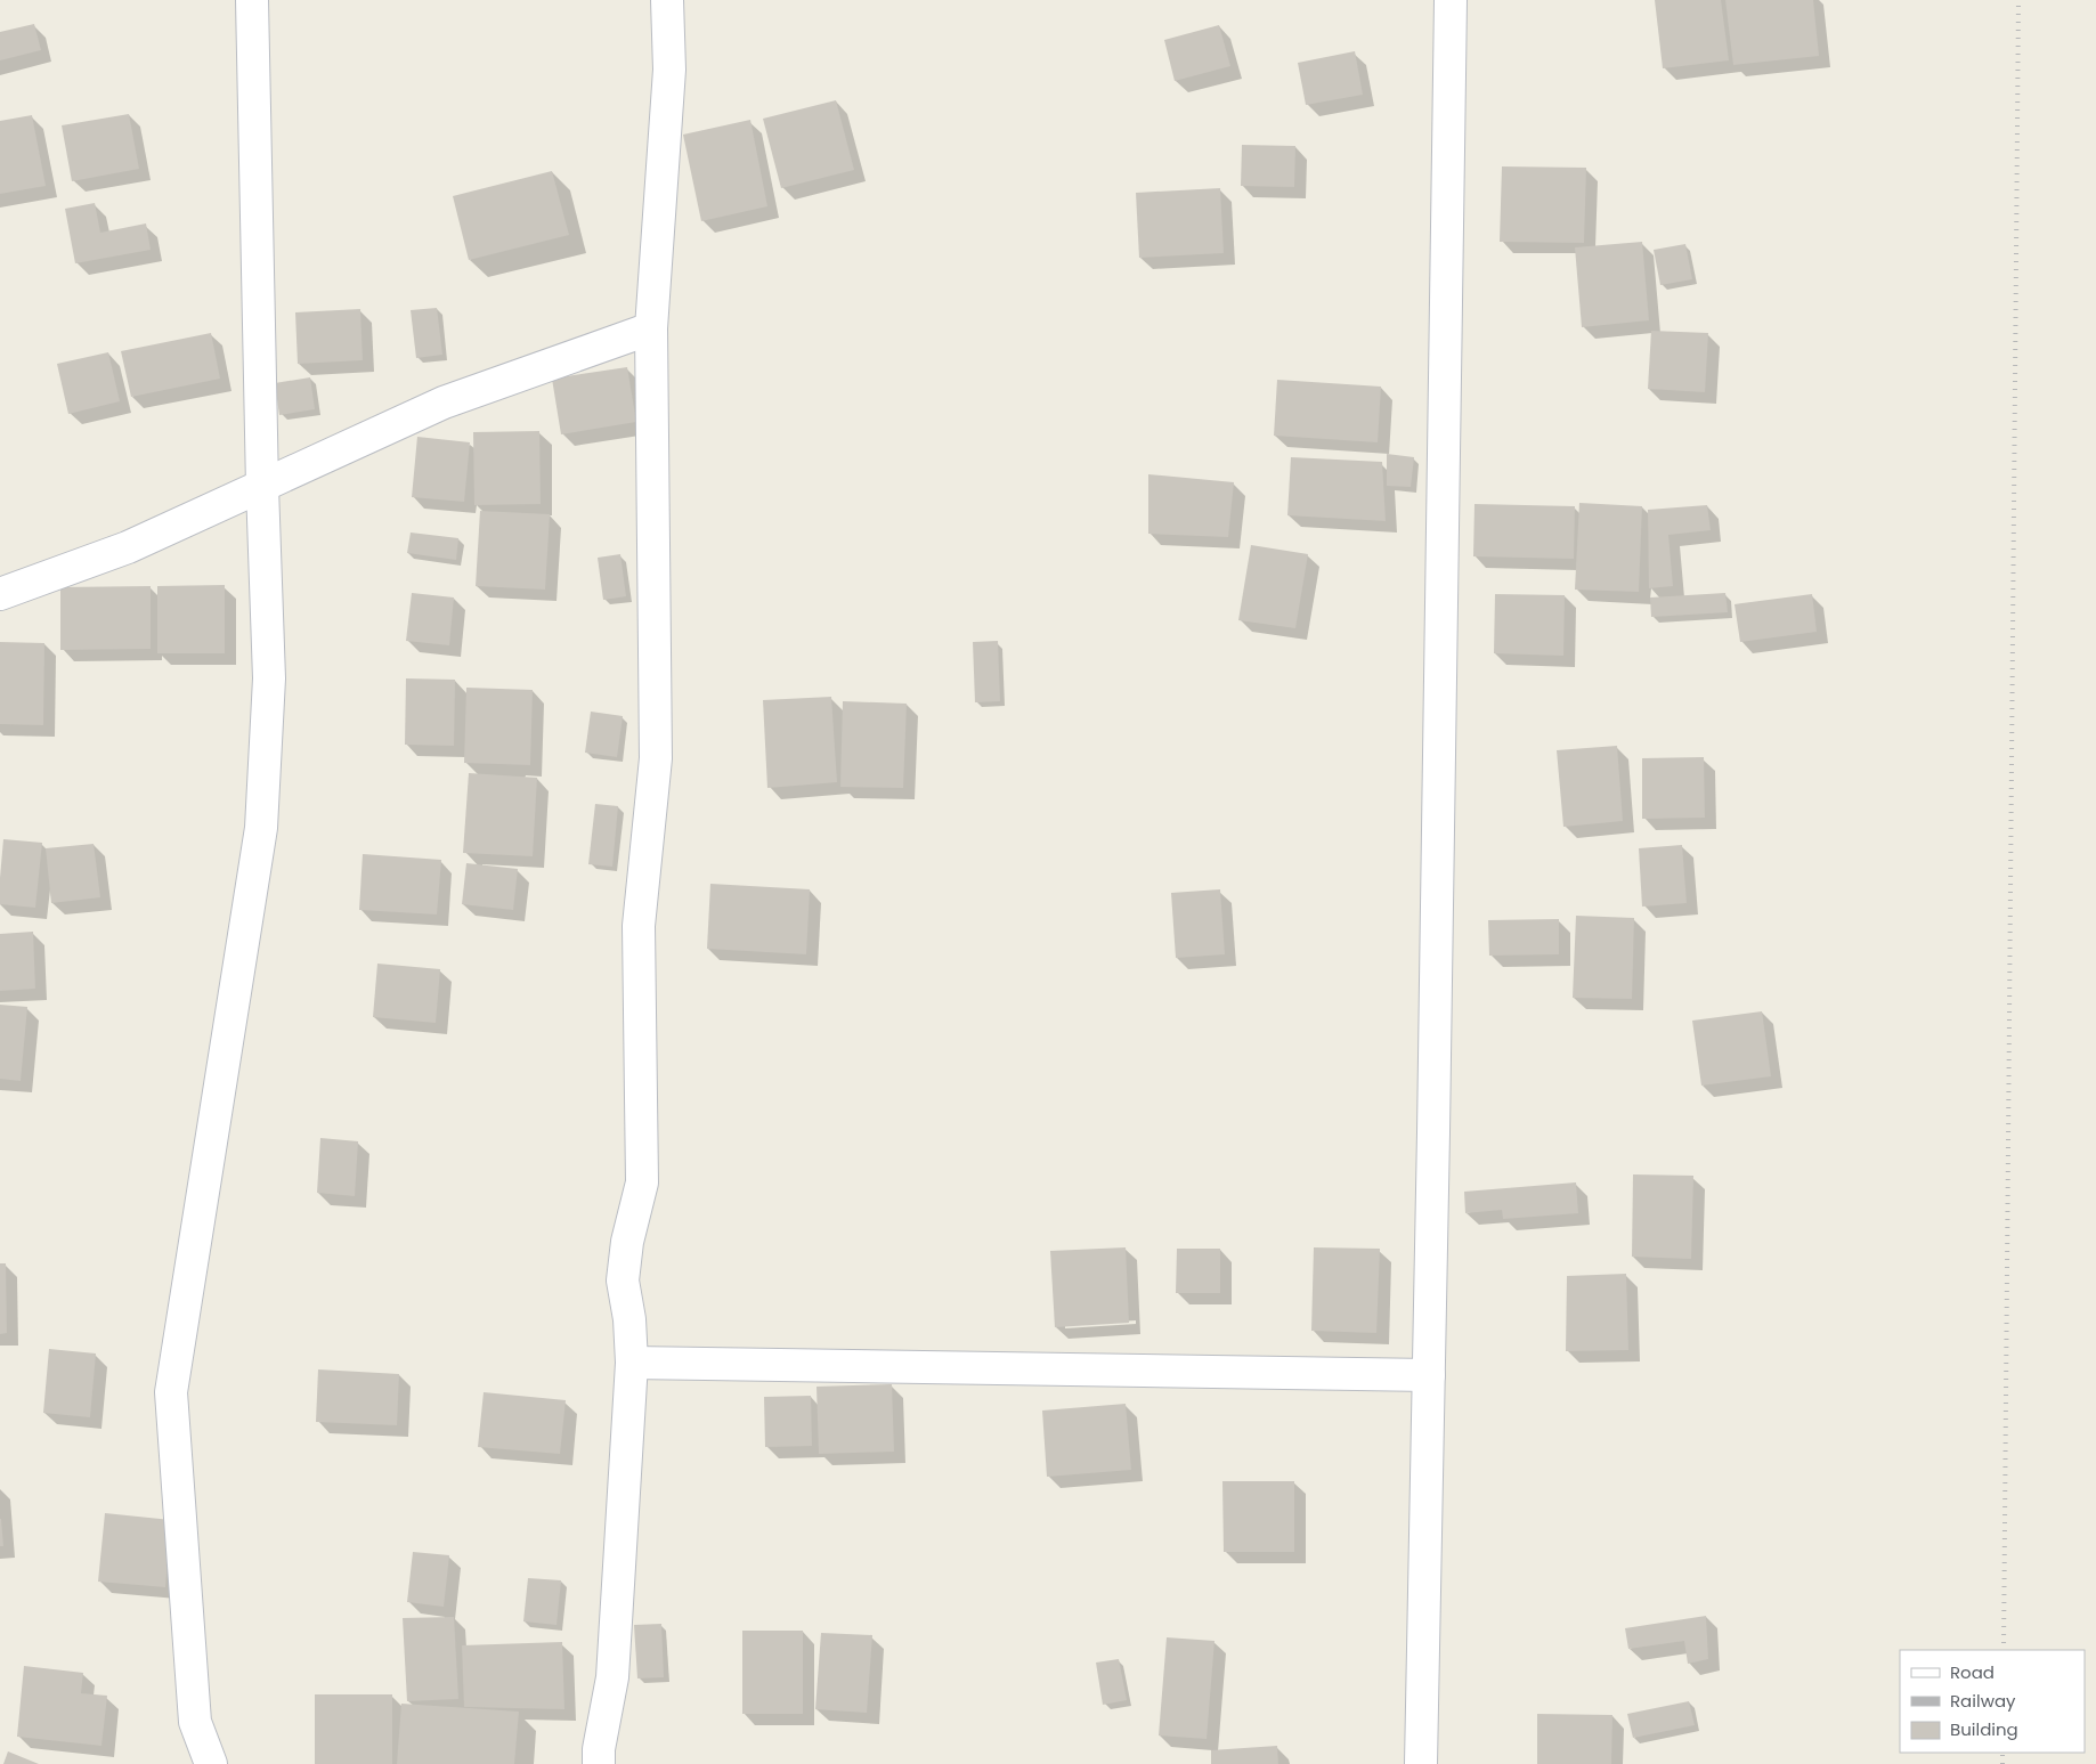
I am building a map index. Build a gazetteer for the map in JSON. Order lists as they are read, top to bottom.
{
  "legend": ["Road", "Railway", "Building"]
}
